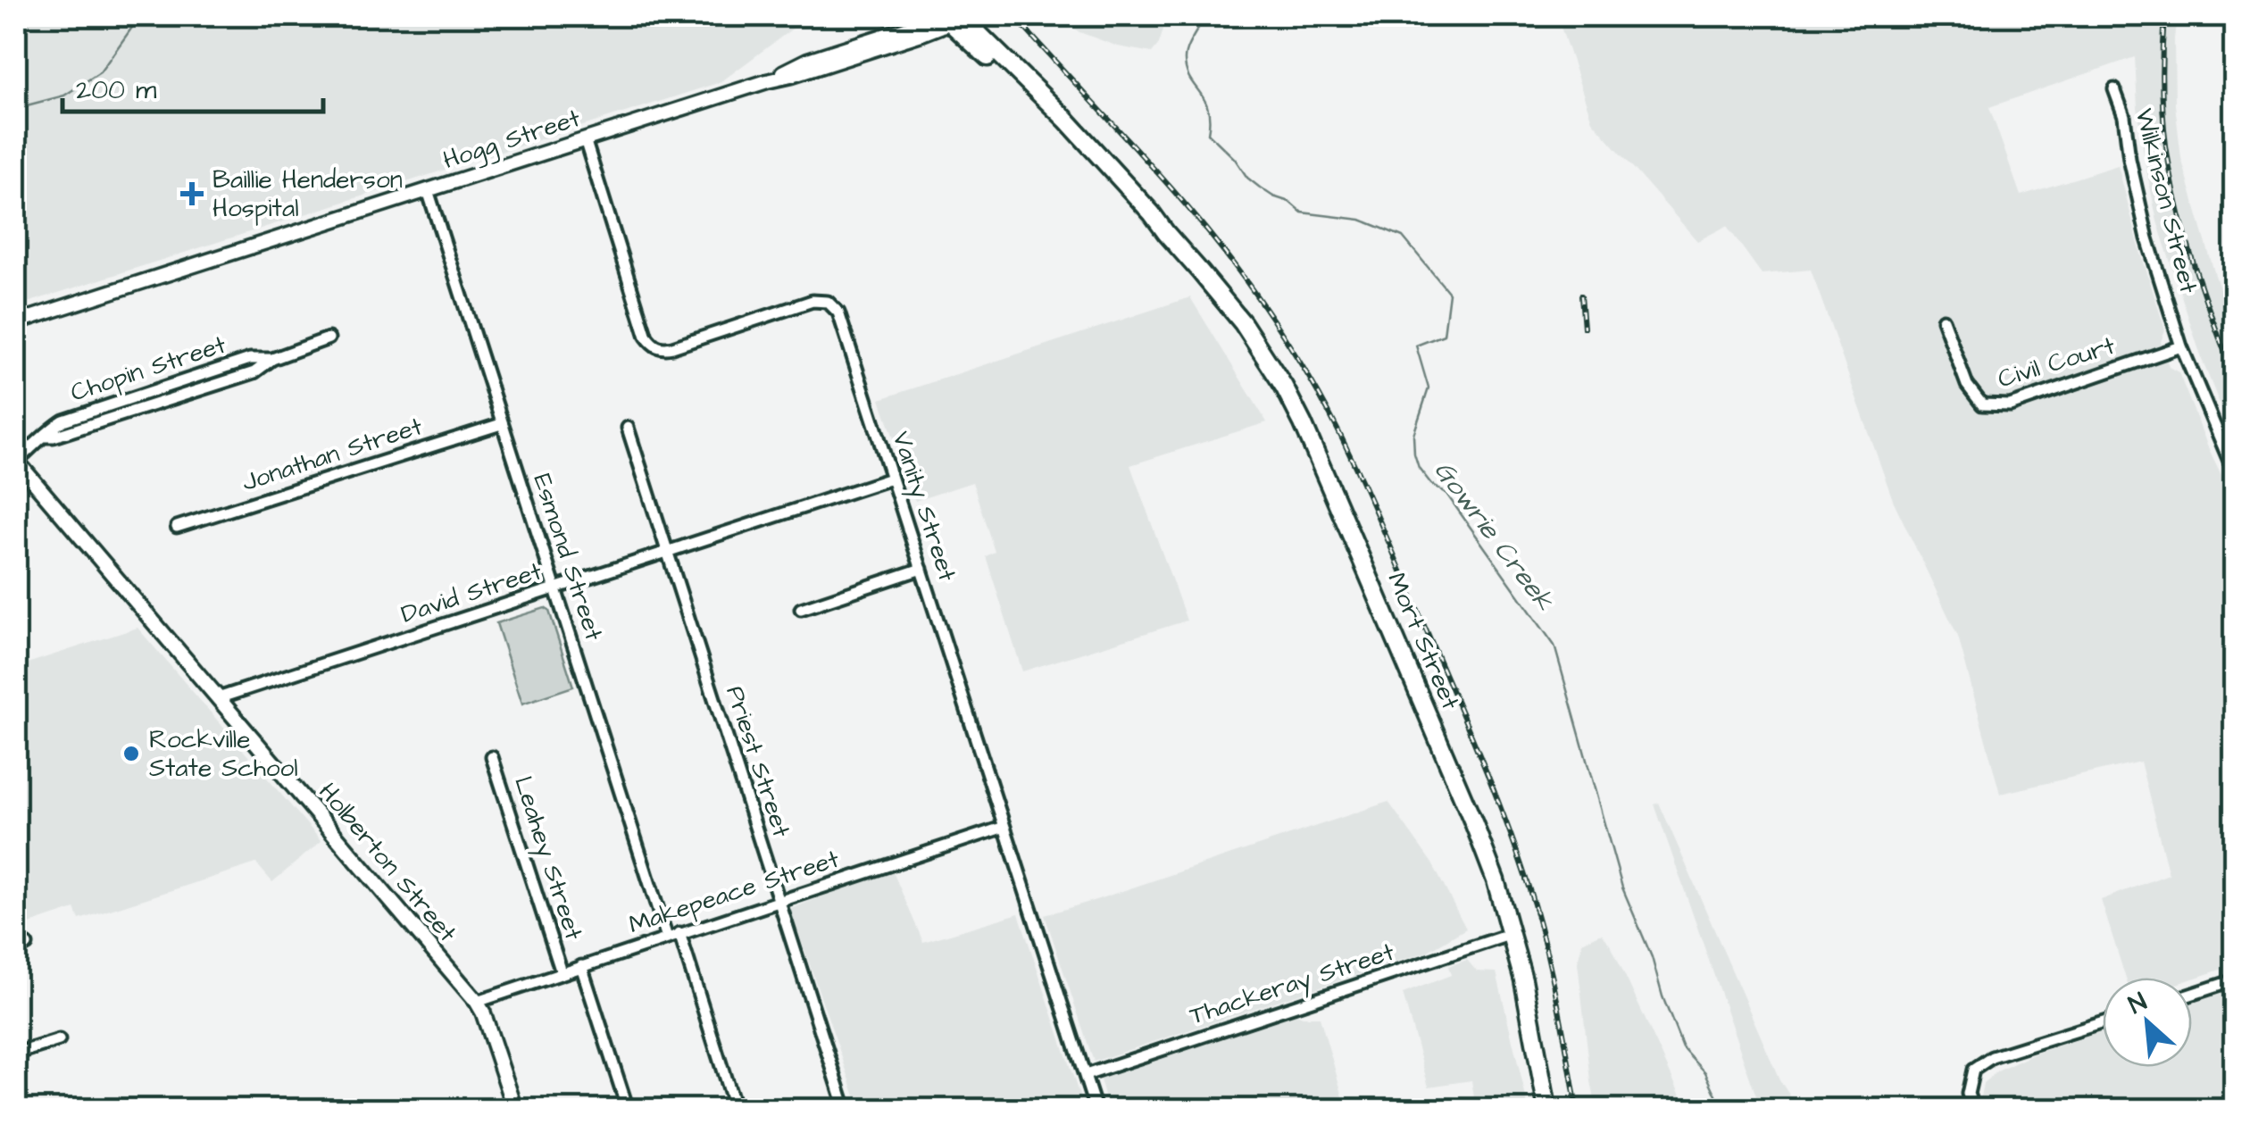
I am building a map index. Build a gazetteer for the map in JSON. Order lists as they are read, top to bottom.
{
  "streets": {
    "main road": ["Mort Street", "Holberton Street"],
    "street": [
      "Hogg Street",
      "Wilkinson Street",
      "Civil Court",
      "Chopin Street",
      "Jonathan Street",
      "Vanity Street",
      "Esmond Street",
      "David Street",
      "Priest Street",
      "Leahey Street",
      "Makepeace Street",
      "Thackeray Street"
    ]
  },
  "crossings": [
    ["Hogg Street", "Vanity Street"],
    ["Hogg Street", "Esmond Street"],
    ["Hogg Street", "Mort Street"],
    ["Wilkinson Street", "Civil Court"],
    ["Chopin Street", "Holberton Street"],
    ["Jonathan Street", "Esmond Street"],
    ["Vanity Street", "David Street"],
    ["Vanity Street", "Makepeace Street"],
    ["Vanity Street", "Thackeray Street"],
    ["Esmond Street", "David Street"],
    ["Esmond Street", "Makepeace Street"],
    ["David Street", "Priest Street"],
    ["David Street", "Holberton Street"],
    ["Mort Street", "Thackeray Street"],
    ["Priest Street", "Makepeace Street"],
    ["Leahey Street", "Makepeace Street"],
    ["Holberton Street", "Makepeace Street"]
  ],
  "water": ["Gowrie Creek"],
  "places": {
    "health": ["Baillie Henderson Hospital"],
    "other": ["Rockville State School"]
  },
  "scale_bar": "200 m",
  "north": "top left"
}
